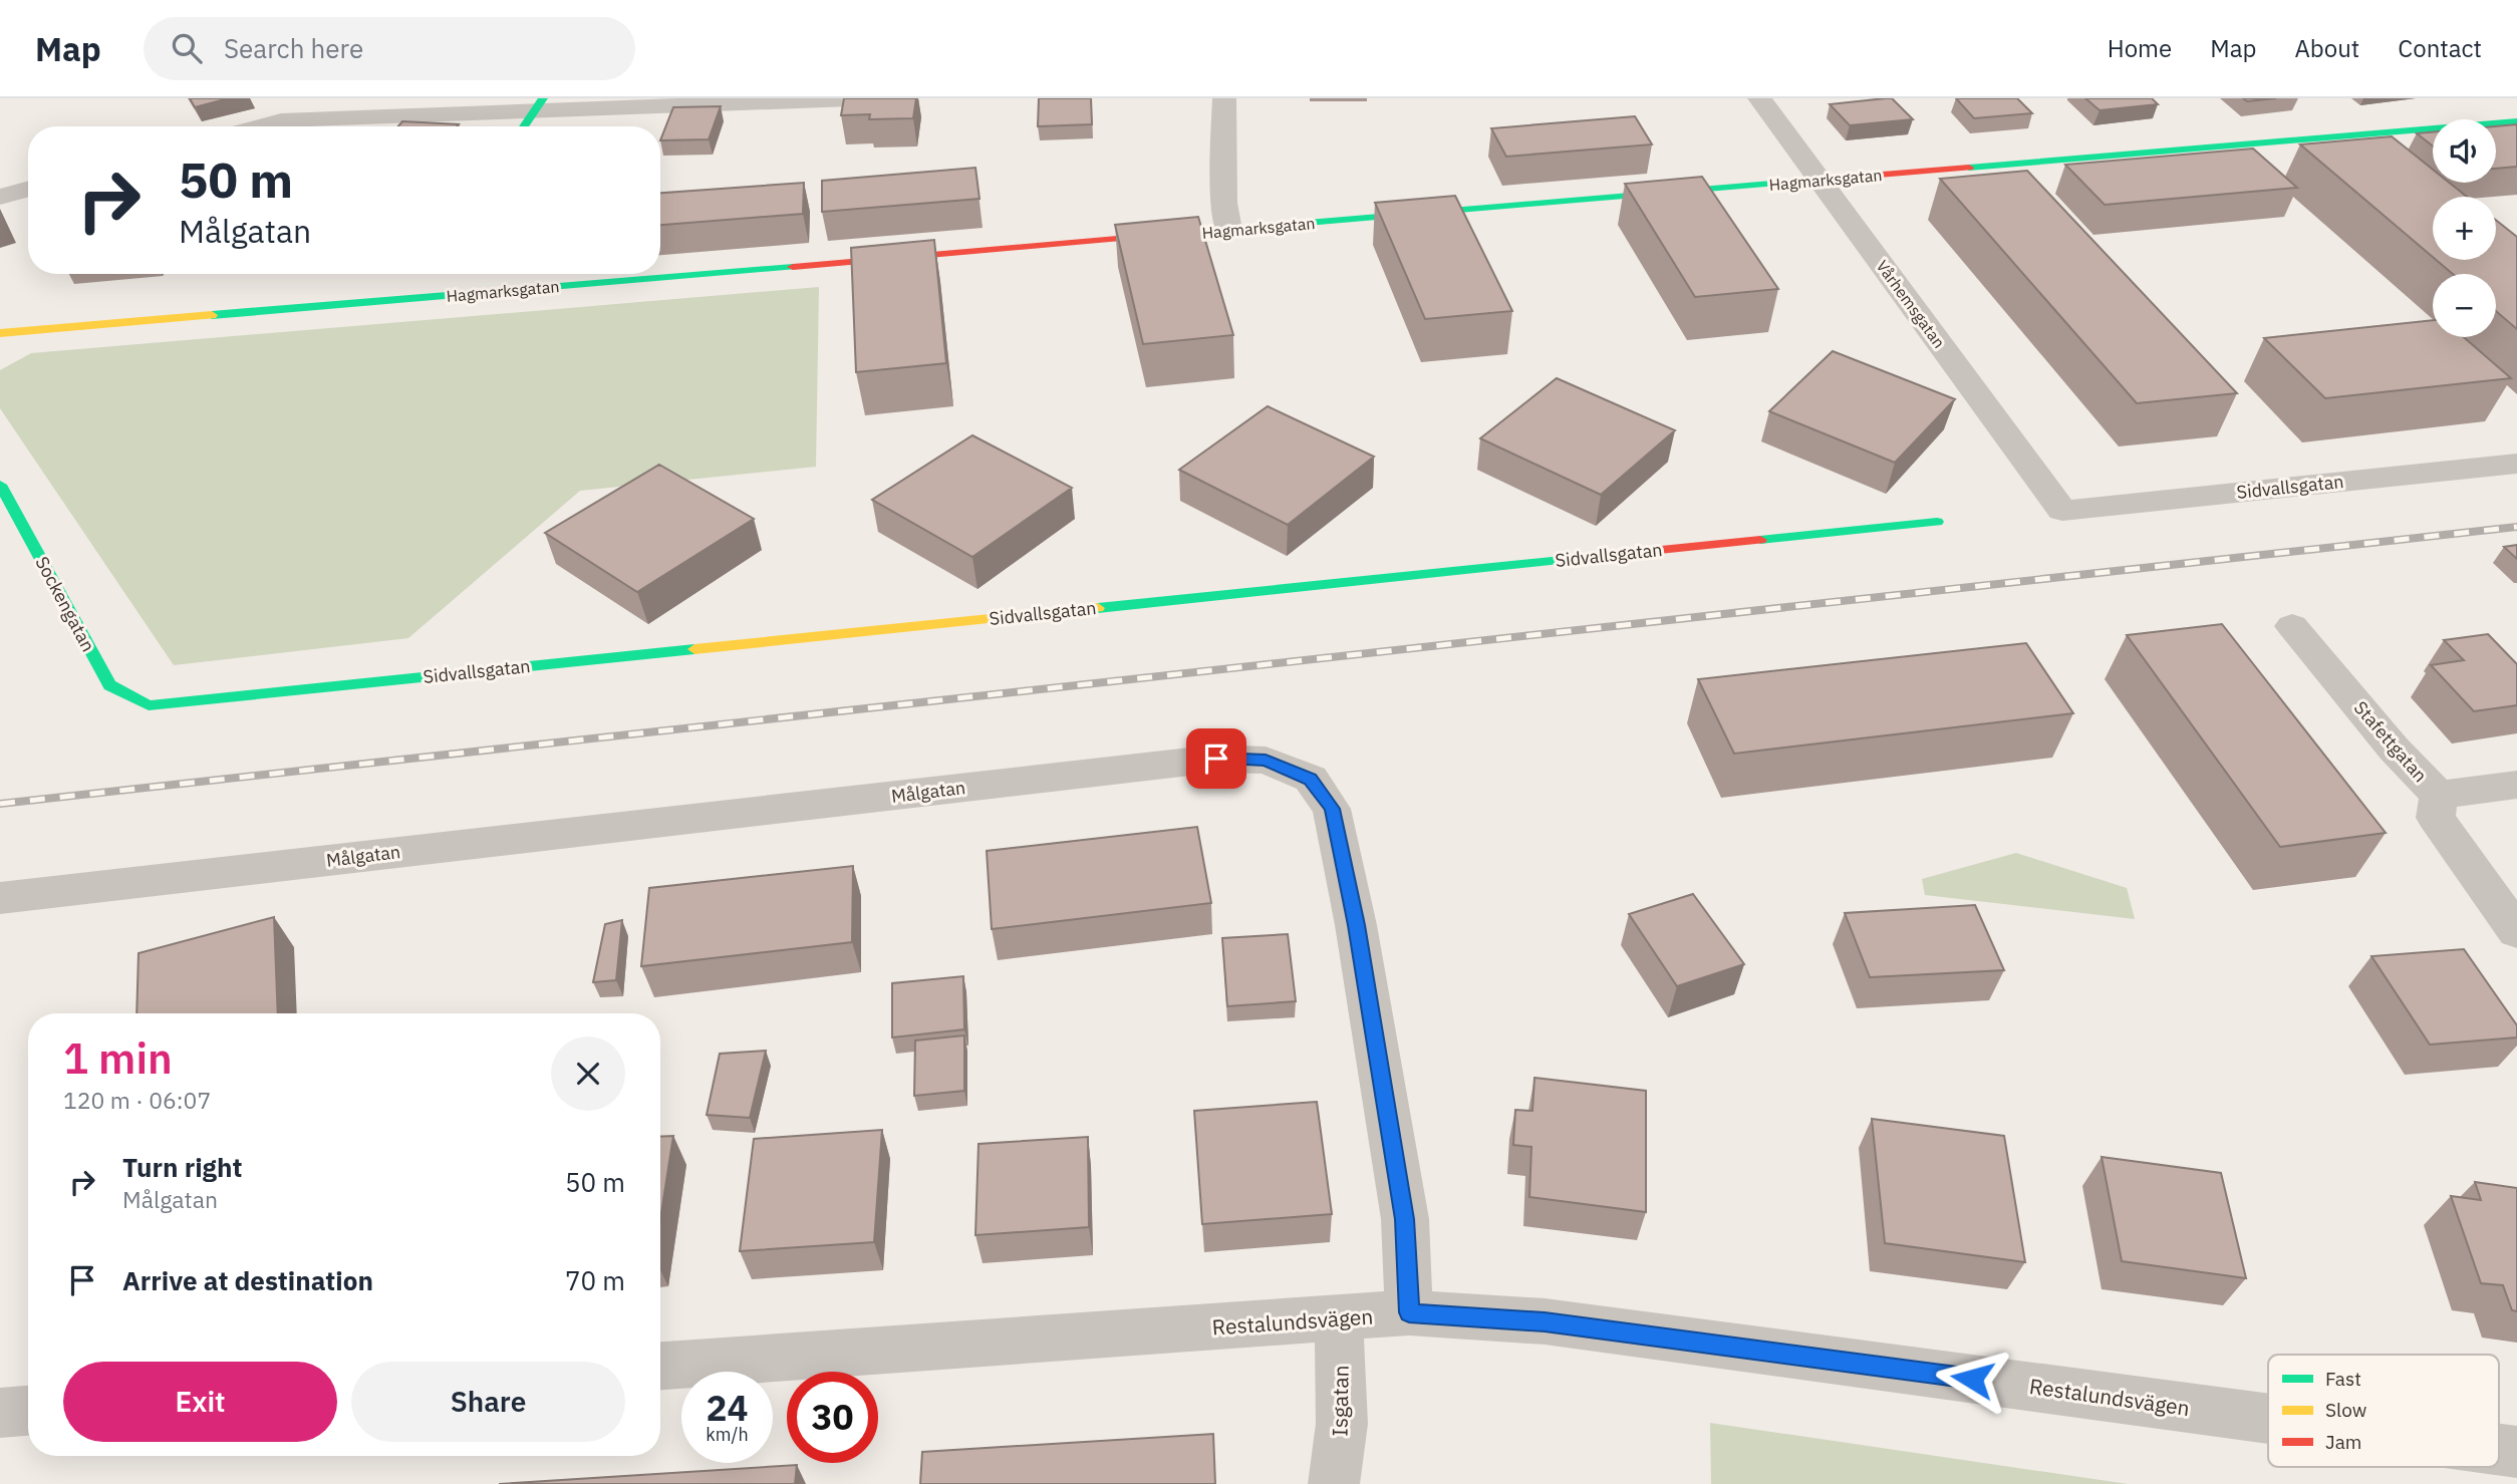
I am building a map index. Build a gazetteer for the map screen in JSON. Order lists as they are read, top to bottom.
{
  "streets": {
    "street": [
      "Hagmarksgatan",
      "Vårhemsgatan",
      "Sidvallsgatan",
      "Sockengatan",
      "Stafettgatan",
      "Målgatan",
      "Restalundsvägen",
      "Isgatan"
    ]
  },
  "crossings": [
    ["Hagmarksgatan", "Vårhemsgatan"],
    ["Vårhemsgatan", "Sidvallsgatan"],
    ["Sidvallsgatan", "Sockengatan"],
    ["Målgatan", "Restalundsvägen"],
    ["Restalundsvägen", "Isgatan"]
  ],
  "legend": ["Fast", "Slow", "Jam"],
  "page": {
    "header": "Map",
    "search": "Search here",
    "nav": [
      "Home",
      "Map",
      "About",
      "Contact"
    ],
    "map_buttons": ["+", "−"],
    "turn": ["50 m", "Målgatan"],
    "heading": ["1 min", "120 m · 06:07"],
    "list": [
      {
        "name": "Turn right",
        "note": "Målgatan",
        "value": "50 m"
      },
      {
        "name": "Arrive at destination",
        "value": "70 m"
      }
    ],
    "buttons": ["Exit", "Share"],
    "speed": "24 km/h",
    "limit": "30"
  }
}
